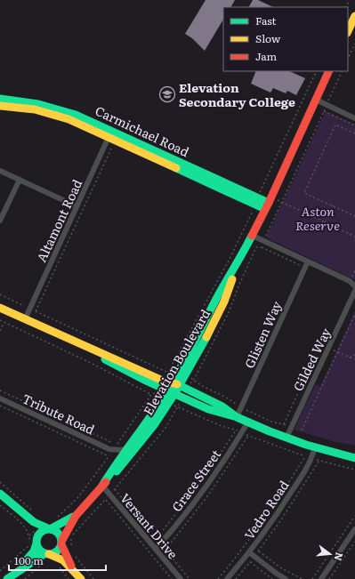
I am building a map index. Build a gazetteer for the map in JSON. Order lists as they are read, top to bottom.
{
  "streets": {
    "street": [
      "Carmichael Road",
      "Altamont Road",
      "Glisten Way",
      "Gilded Way",
      "Elevation Boulevard",
      "Tribute Road",
      "Grace Street",
      "Vedro Road",
      "Versant Drive"
    ]
  },
  "crossings": [
    ["Carmichael Road", "Altamont Road"],
    ["Carmichael Road", "Elevation Boulevard"],
    ["Elevation Boulevard", "Versant Drive"],
    ["Grace Street", "Versant Drive"]
  ],
  "parks": ["Aston Reserve"],
  "places": {
    "school or university": ["Elevation Secondary College"]
  },
  "legend": ["Fast", "Slow", "Jam"],
  "scale_bar": "100 m",
  "north": "right"
}
